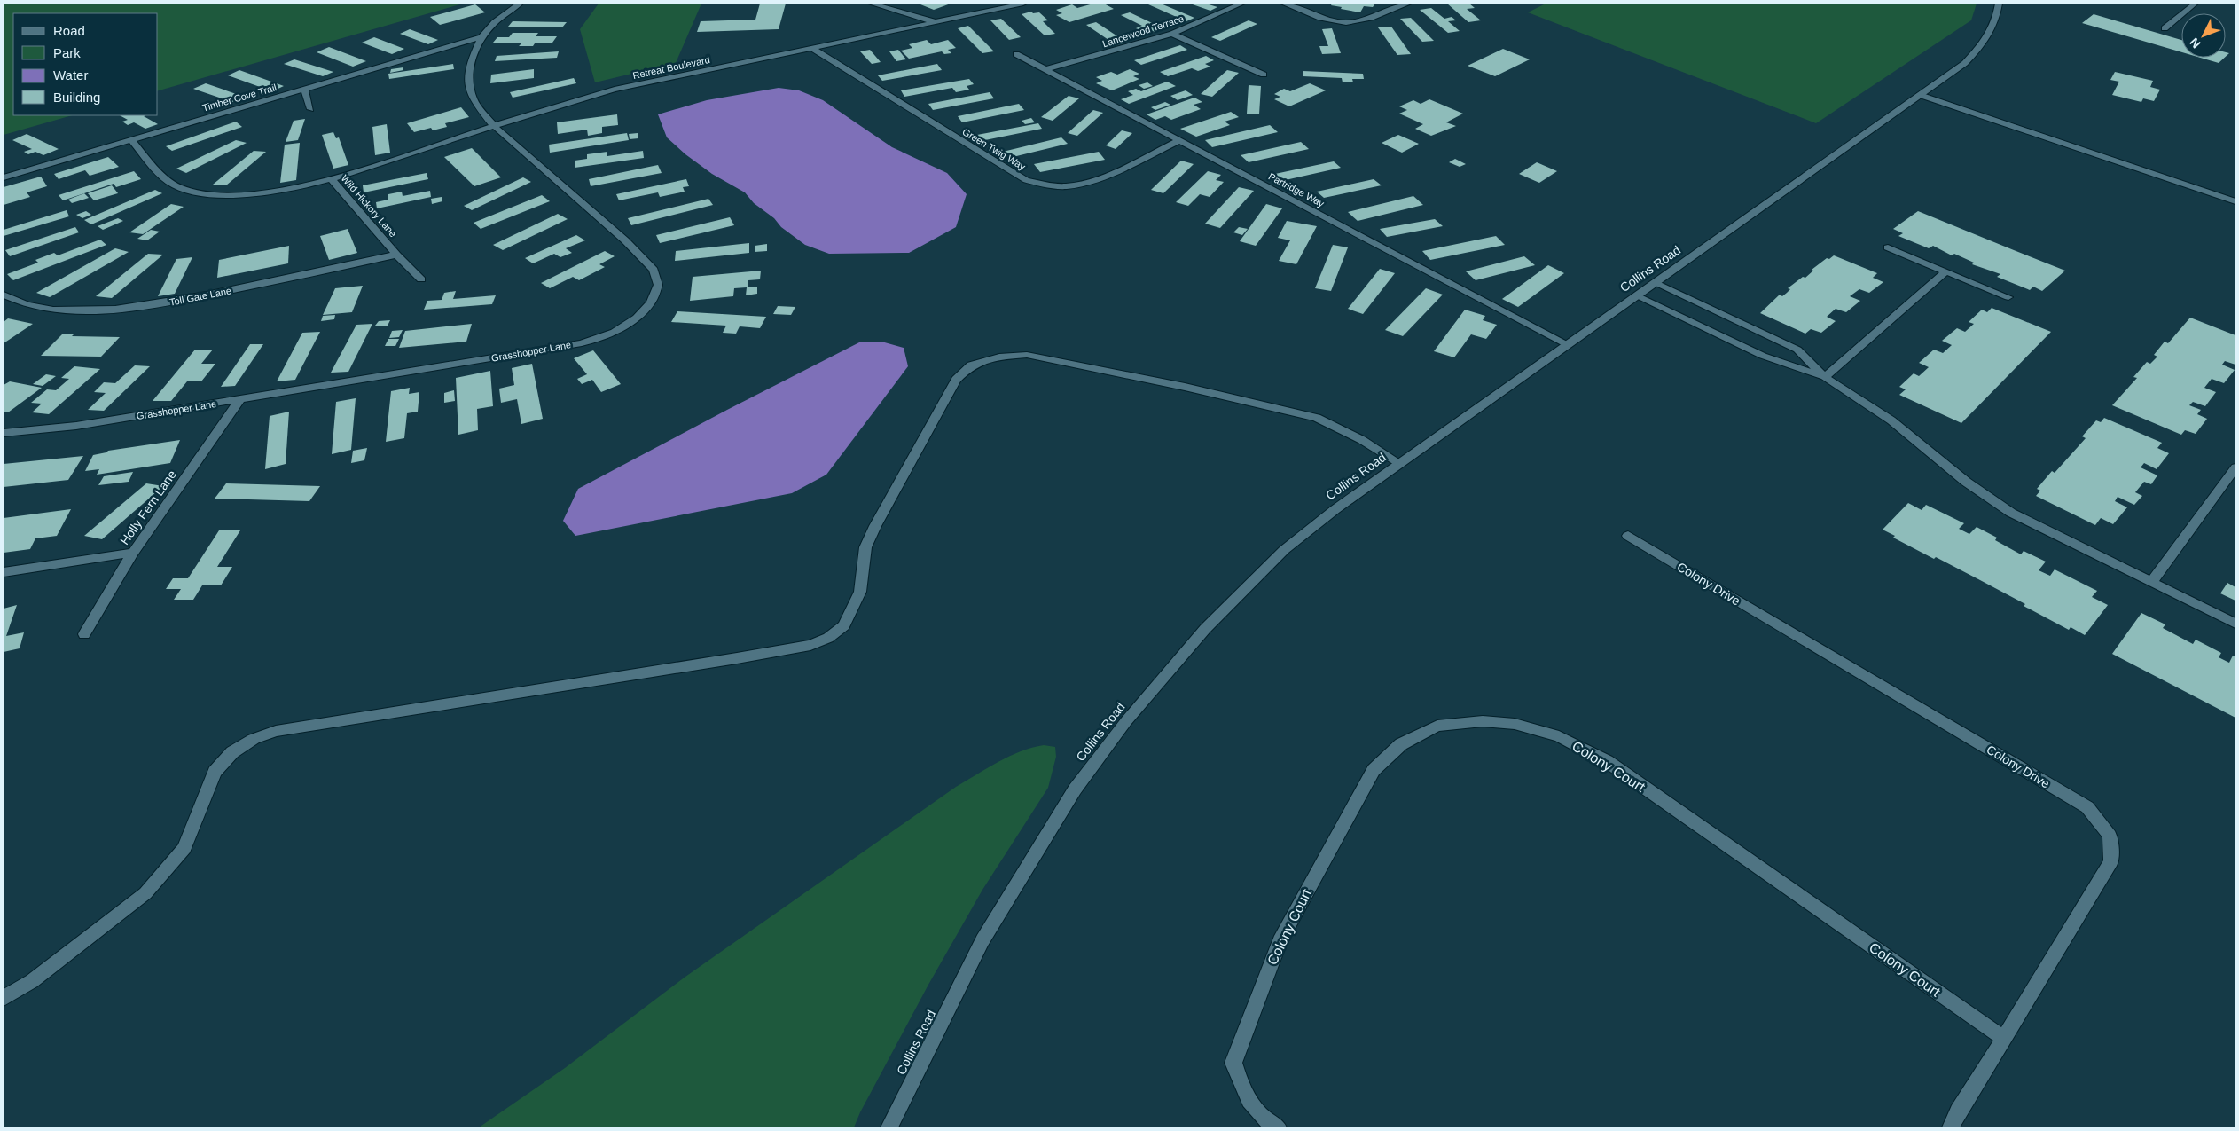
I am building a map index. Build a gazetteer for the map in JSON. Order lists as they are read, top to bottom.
{
  "streets": {
    "street": [
      "Lancewood Terrace",
      "Retreat Boulevard",
      "Timber Cove Trail",
      "Green Twig Way",
      "Partridge Way",
      "Wild Hickory Lane",
      "Collins Road",
      "Toll Gate Lane",
      "Grasshopper Lane",
      "Holly Fern Lane",
      "Colony Drive",
      "Colony Court"
    ]
  },
  "crossings": [
    ["Lancewood Terrace", "Partridge Way"],
    ["Retreat Boulevard", "Green Twig Way"],
    ["Retreat Boulevard", "Wild Hickory Lane"],
    ["Retreat Boulevard", "Grasshopper Lane"],
    ["Timber Cove Trail", "Wild Hickory Lane"],
    ["Timber Cove Trail", "Grasshopper Lane"],
    ["Green Twig Way", "Partridge Way"],
    ["Partridge Way", "Collins Road"],
    ["Wild Hickory Lane", "Toll Gate Lane"],
    ["Grasshopper Lane", "Holly Fern Lane"],
    ["Colony Drive", "Colony Court"]
  ],
  "legend": [
    "Road",
    "Park",
    "Water",
    "Building"
  ],
  "north": "bottom left"
}
